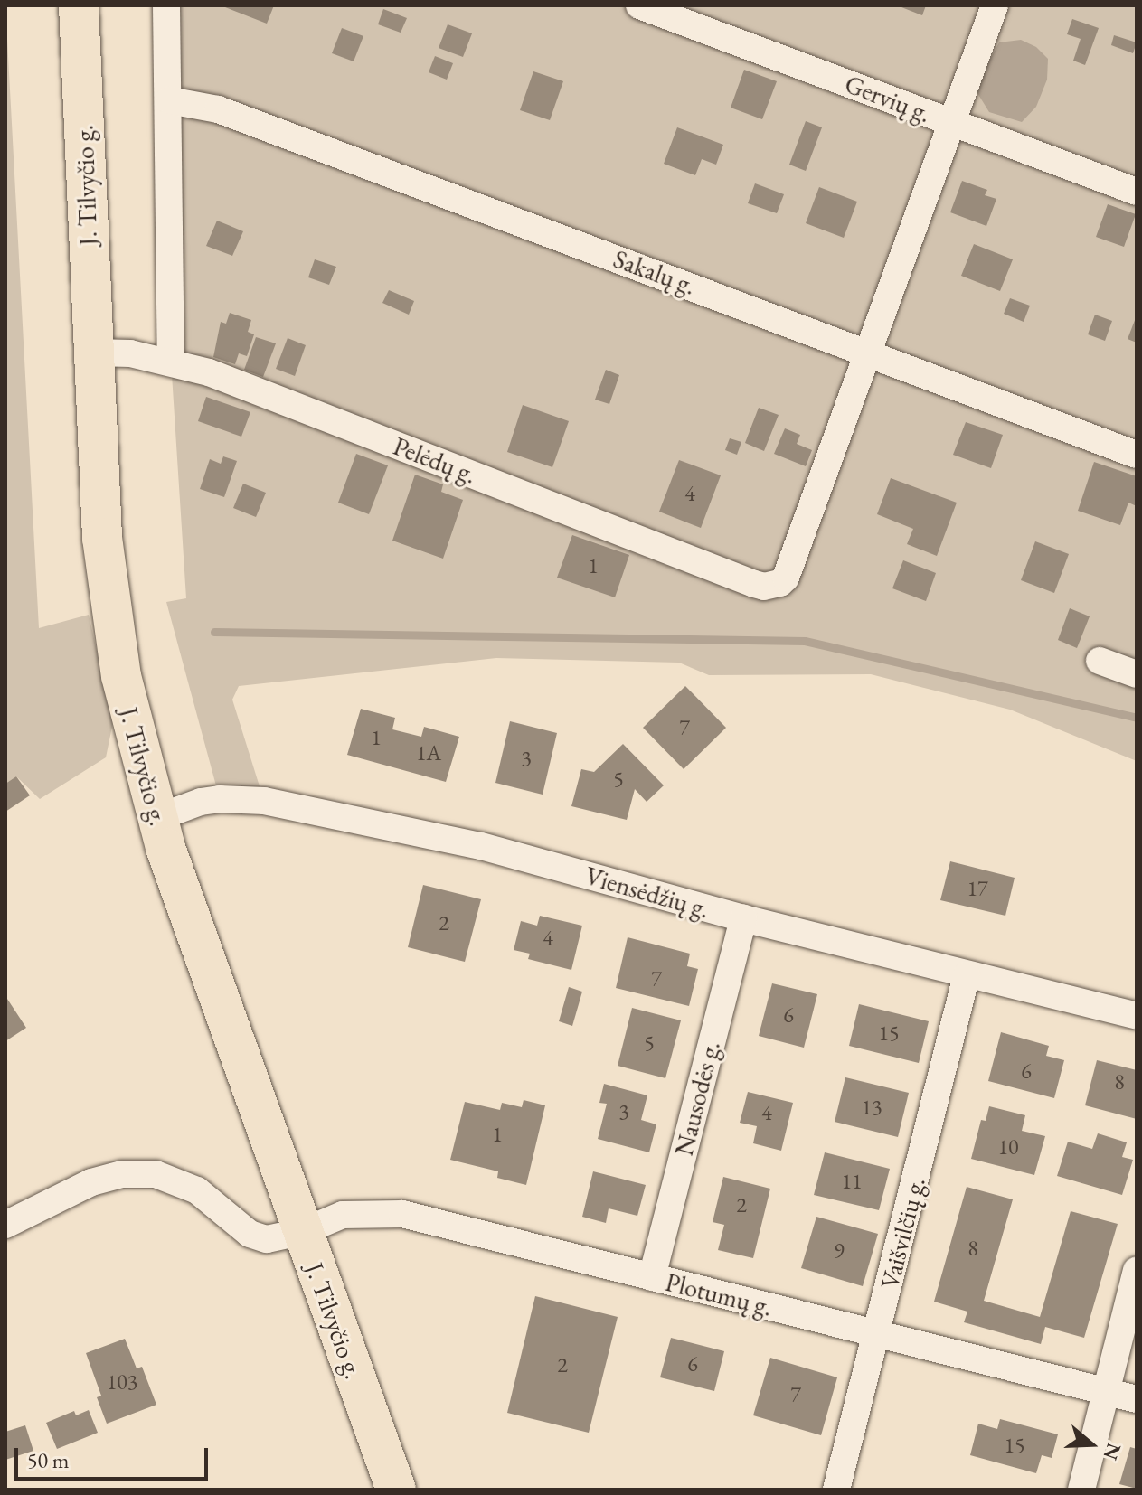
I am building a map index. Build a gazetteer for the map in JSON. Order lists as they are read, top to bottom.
{
  "streets": {
    "main road": ["J. Tilvyčio g."],
    "street": [
      "Gervių g.",
      "Sakalų g.",
      "Pelėdų g.",
      "Viensėdžių g.",
      "Nausodės g.",
      "Vaišvilčių g.",
      "Plotumų g."
    ]
  },
  "crossings": [
    ["J. Tilvyčio g.", "Pelėdų g."],
    ["J. Tilvyčio g.", "Viensėdžių g."],
    ["J. Tilvyčio g.", "Plotumų g."],
    ["Sakalų g.", "Pelėdų g."],
    ["Viensėdžių g.", "Nausodės g."],
    ["Viensėdžių g.", "Vaišvilčių g."],
    ["Nausodės g.", "Plotumų g."],
    ["Vaišvilčių g.", "Plotumų g."]
  ],
  "house_numbers": [
    "4",
    "1",
    "7",
    "1",
    "1A",
    "3",
    "5",
    "17",
    "2",
    "4",
    "7",
    "6",
    "15",
    "5",
    "6",
    "8",
    "13",
    "3",
    "4",
    "1",
    "10",
    "11",
    "2",
    "8",
    "9",
    "6",
    "2",
    "103",
    "7",
    "15"
  ],
  "scale_bar": "50 m",
  "north": "right"
}
